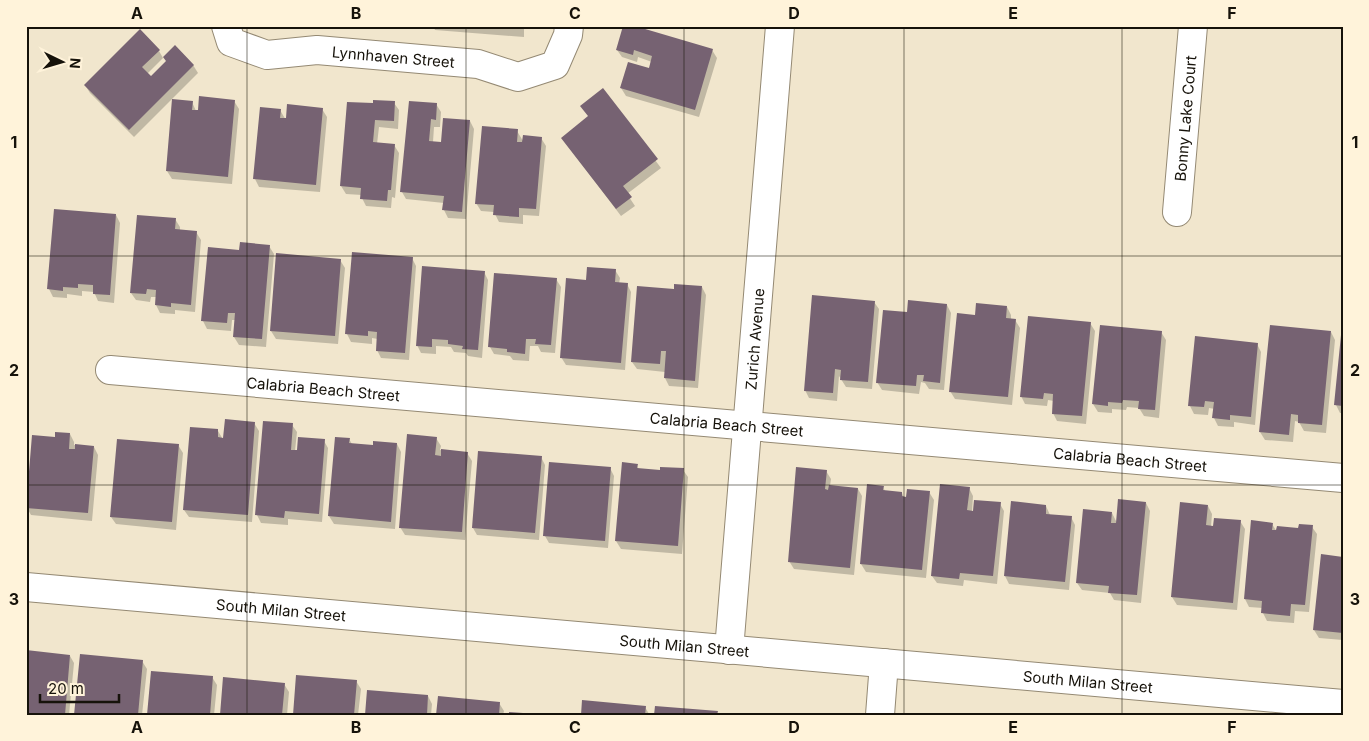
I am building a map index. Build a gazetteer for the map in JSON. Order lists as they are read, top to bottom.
{
  "streets": {
    "street": [
      "Lynnhaven Street",
      "Bonny Lake Court",
      "Zurich Avenue",
      "Calabria Beach Street",
      "South Milan Street"
    ]
  },
  "crossings": [
    ["Zurich Avenue", "Calabria Beach Street"],
    ["Zurich Avenue", "South Milan Street"]
  ],
  "scale_bar": "20 m",
  "north": "right",
  "grid": {
    "columns": [
      "A",
      "B",
      "C",
      "D",
      "E",
      "F"
    ],
    "rows": ["1", "2", "3"]
  }
}
